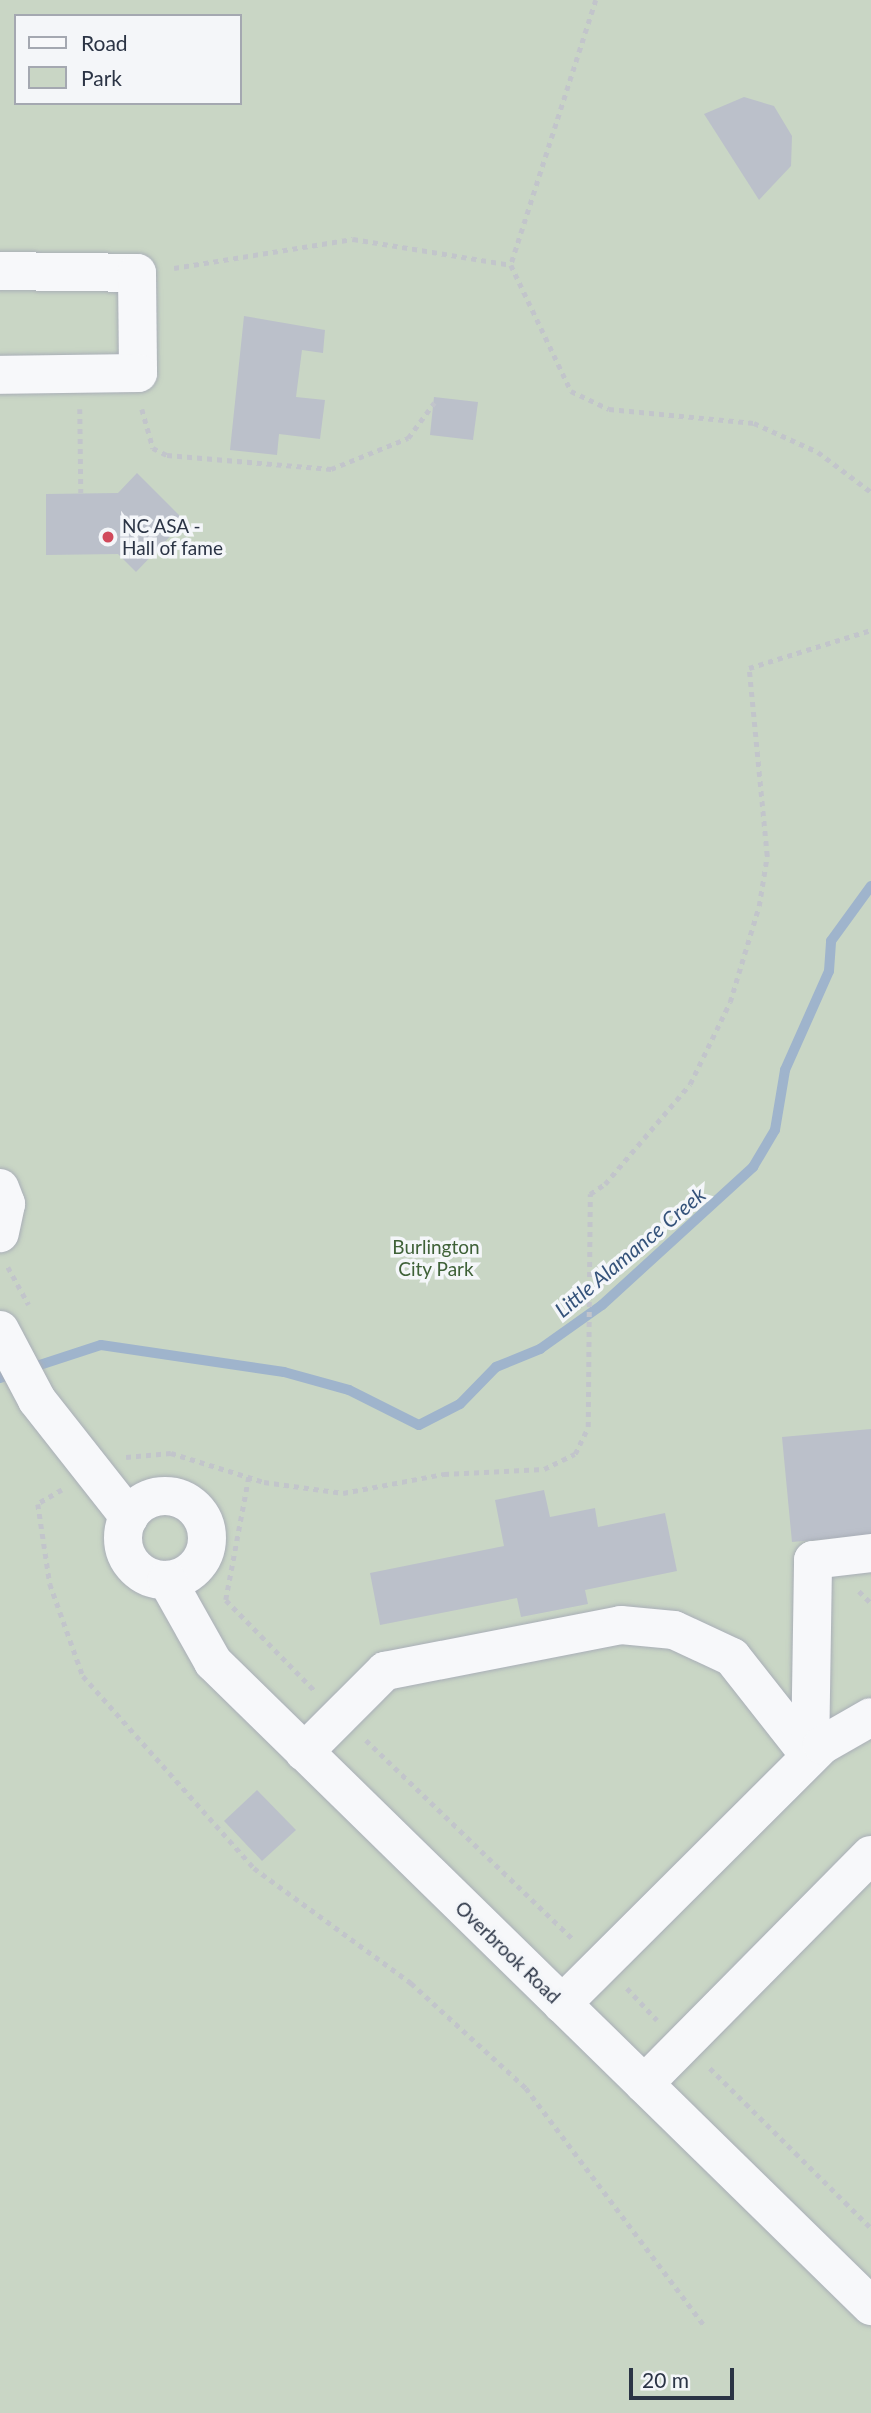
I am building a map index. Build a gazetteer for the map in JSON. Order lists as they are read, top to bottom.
{
  "streets": {
    "street": ["Overbrook Road"]
  },
  "water": ["Little Alamance Creek"],
  "parks": ["Burlington City Park"],
  "places": ["NC ASA - Hall of fame"],
  "legend": ["Road", "Park"],
  "scale_bar": "20 m"
}
